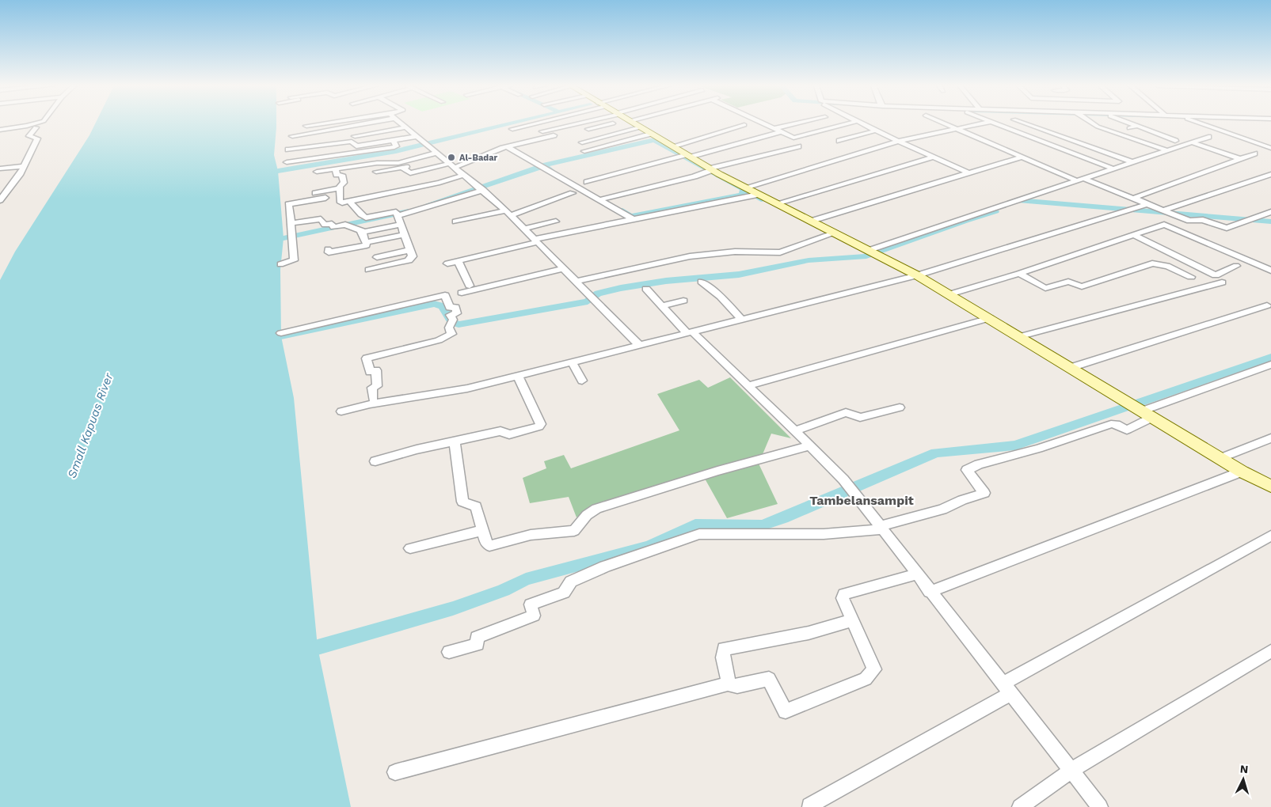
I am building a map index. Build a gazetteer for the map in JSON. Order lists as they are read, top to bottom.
{
  "districts": ["Tambelansampit"],
  "water": ["Small Kapuas River"],
  "places": ["Al-Badar"],
  "north": "top"
}
